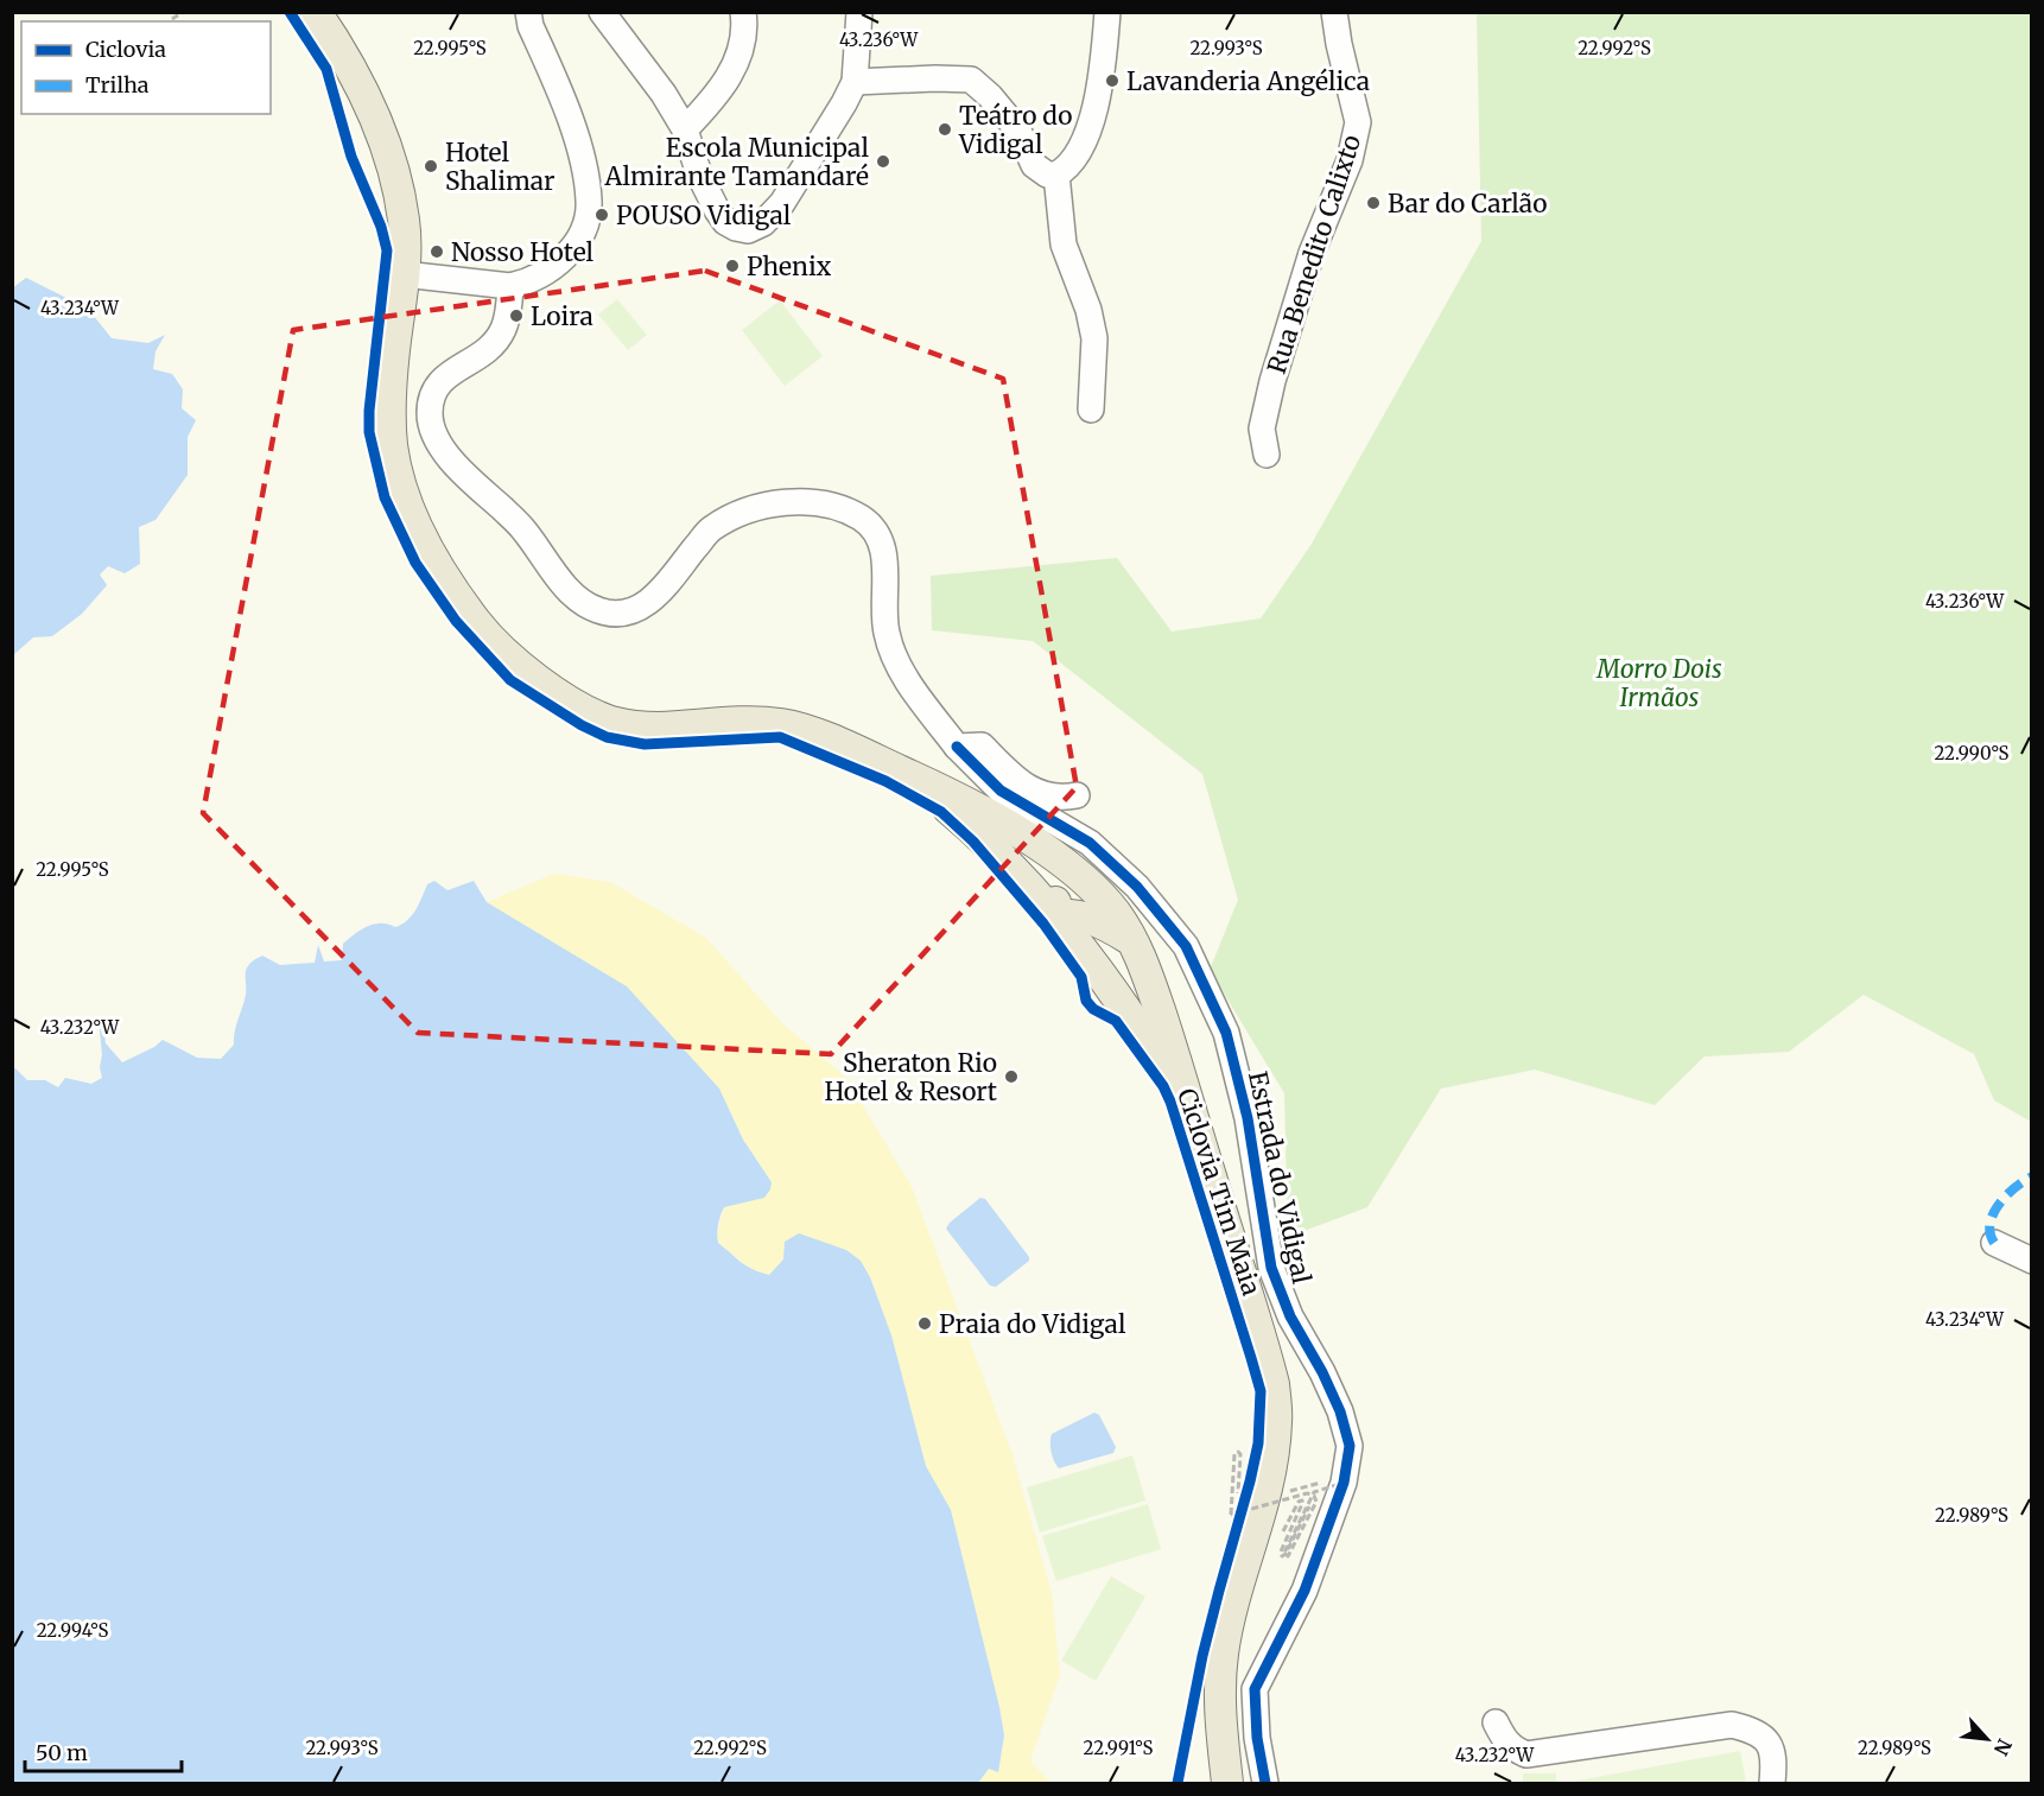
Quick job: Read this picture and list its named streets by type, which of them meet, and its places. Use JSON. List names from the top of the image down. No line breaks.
{"streets":{"street":["Rua Benedito Calixto","Estrada do Vidigal"],"cycle path":["Ciclovia Tim Maia"]},"parks":["Morro Dois Irmãos"],"places":["Lavanderia Angélica","Teátro do Vidigal","Escola Municipal Almirante Tamandaré","Hotel Shalimar","Bar do Carlão","POUSO Vidigal","Nosso Hotel","Phenix","Loira","Sheraton Rio Hotel & Resort","Praia do Vidigal"],"legend":["Ciclovia","Trilha"],"scale_bar":"50 m","north":"bottom right","coordinates":["43.236°W","22.995°S","22.993°S","22.992°S","43.234°W","22.990°S","43.232°W","22.989°S","22.994°S","22.991°S"]}
